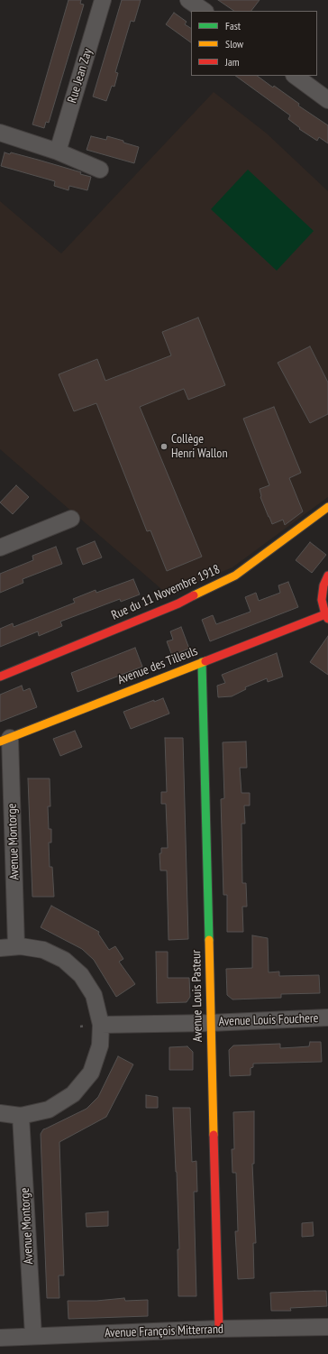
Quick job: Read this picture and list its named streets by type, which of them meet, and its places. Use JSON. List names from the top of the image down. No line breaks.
{"streets":{"street":["Rue Jean Zay","Rue du 11 Novembre 1918","Avenue des Tilleuls","Avenue Montorge","Avenue Louis Pasteur","Avenue Louis Fouchere","Avenue François Mitterrand"]},"crossings":[["Avenue des Tilleuls","Avenue Montorge"],["Avenue des Tilleuls","Avenue Louis Pasteur"],["Avenue Montorge","Avenue François Mitterrand"],["Avenue Louis Pasteur","Avenue Louis Fouchere"],["Avenue Louis Pasteur","Avenue François Mitterrand"]],"places":["Collège Henri Wallon"],"legend":["Fast","Slow","Jam"]}
